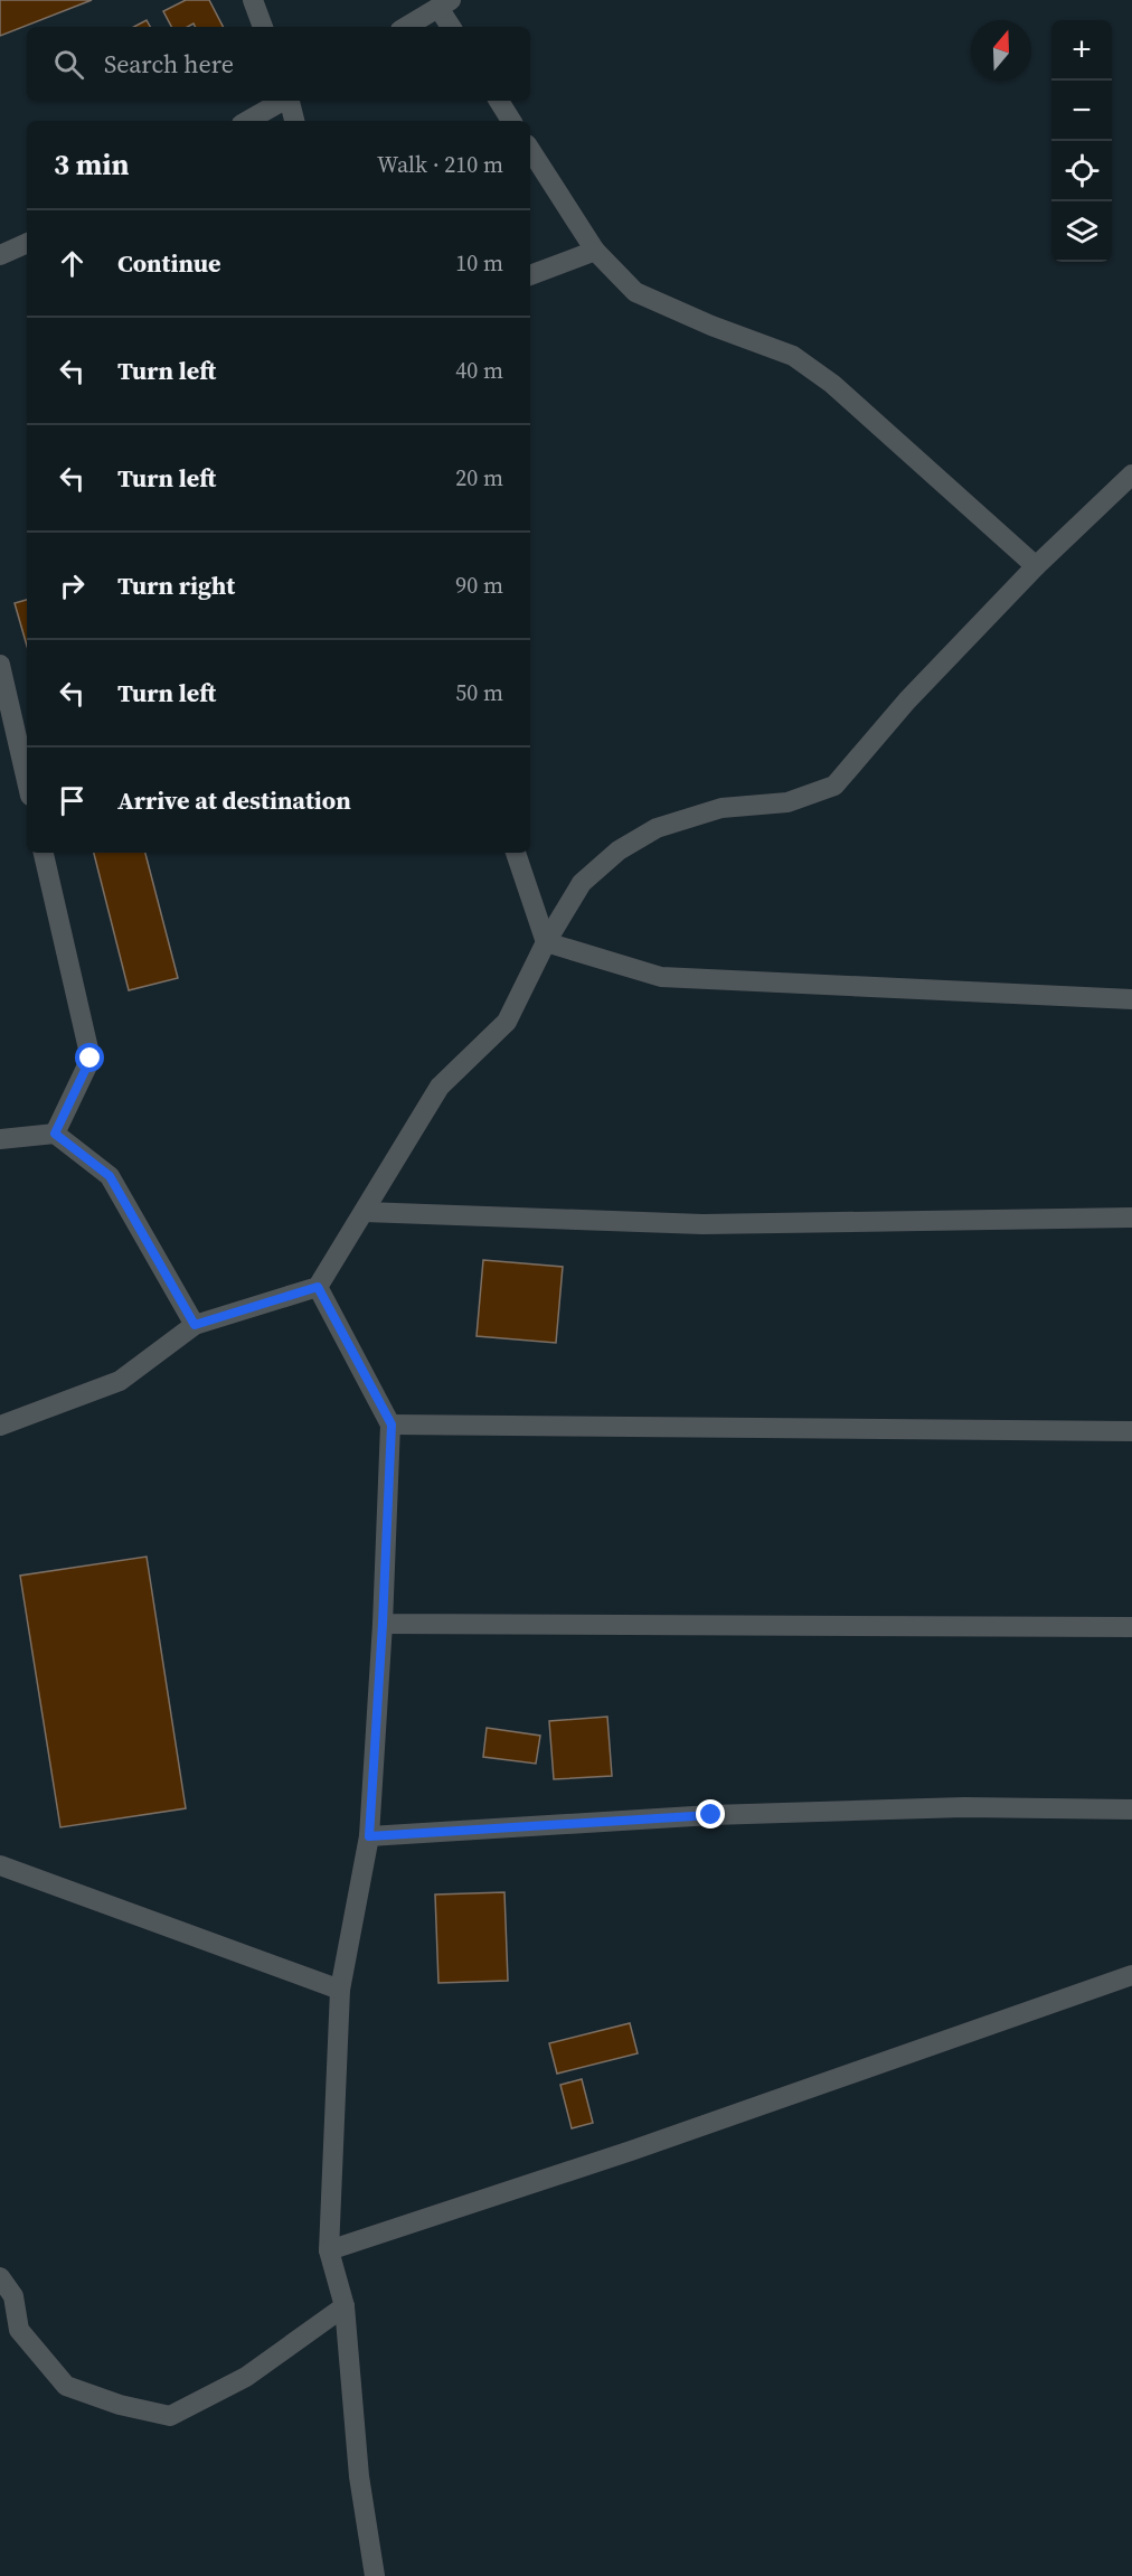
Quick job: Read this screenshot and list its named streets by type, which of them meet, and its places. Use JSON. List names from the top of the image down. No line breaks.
{"north":"top","page":{"map_buttons":["+","−"],"search":"Search here","heading":["3 min","Walk · 210 m"],"list":[["Continue","10 m"],["Turn left","40 m"],["Turn left","20 m"],["Turn right","90 m"],["Turn left","50 m"],"Arrive at destination"]}}
